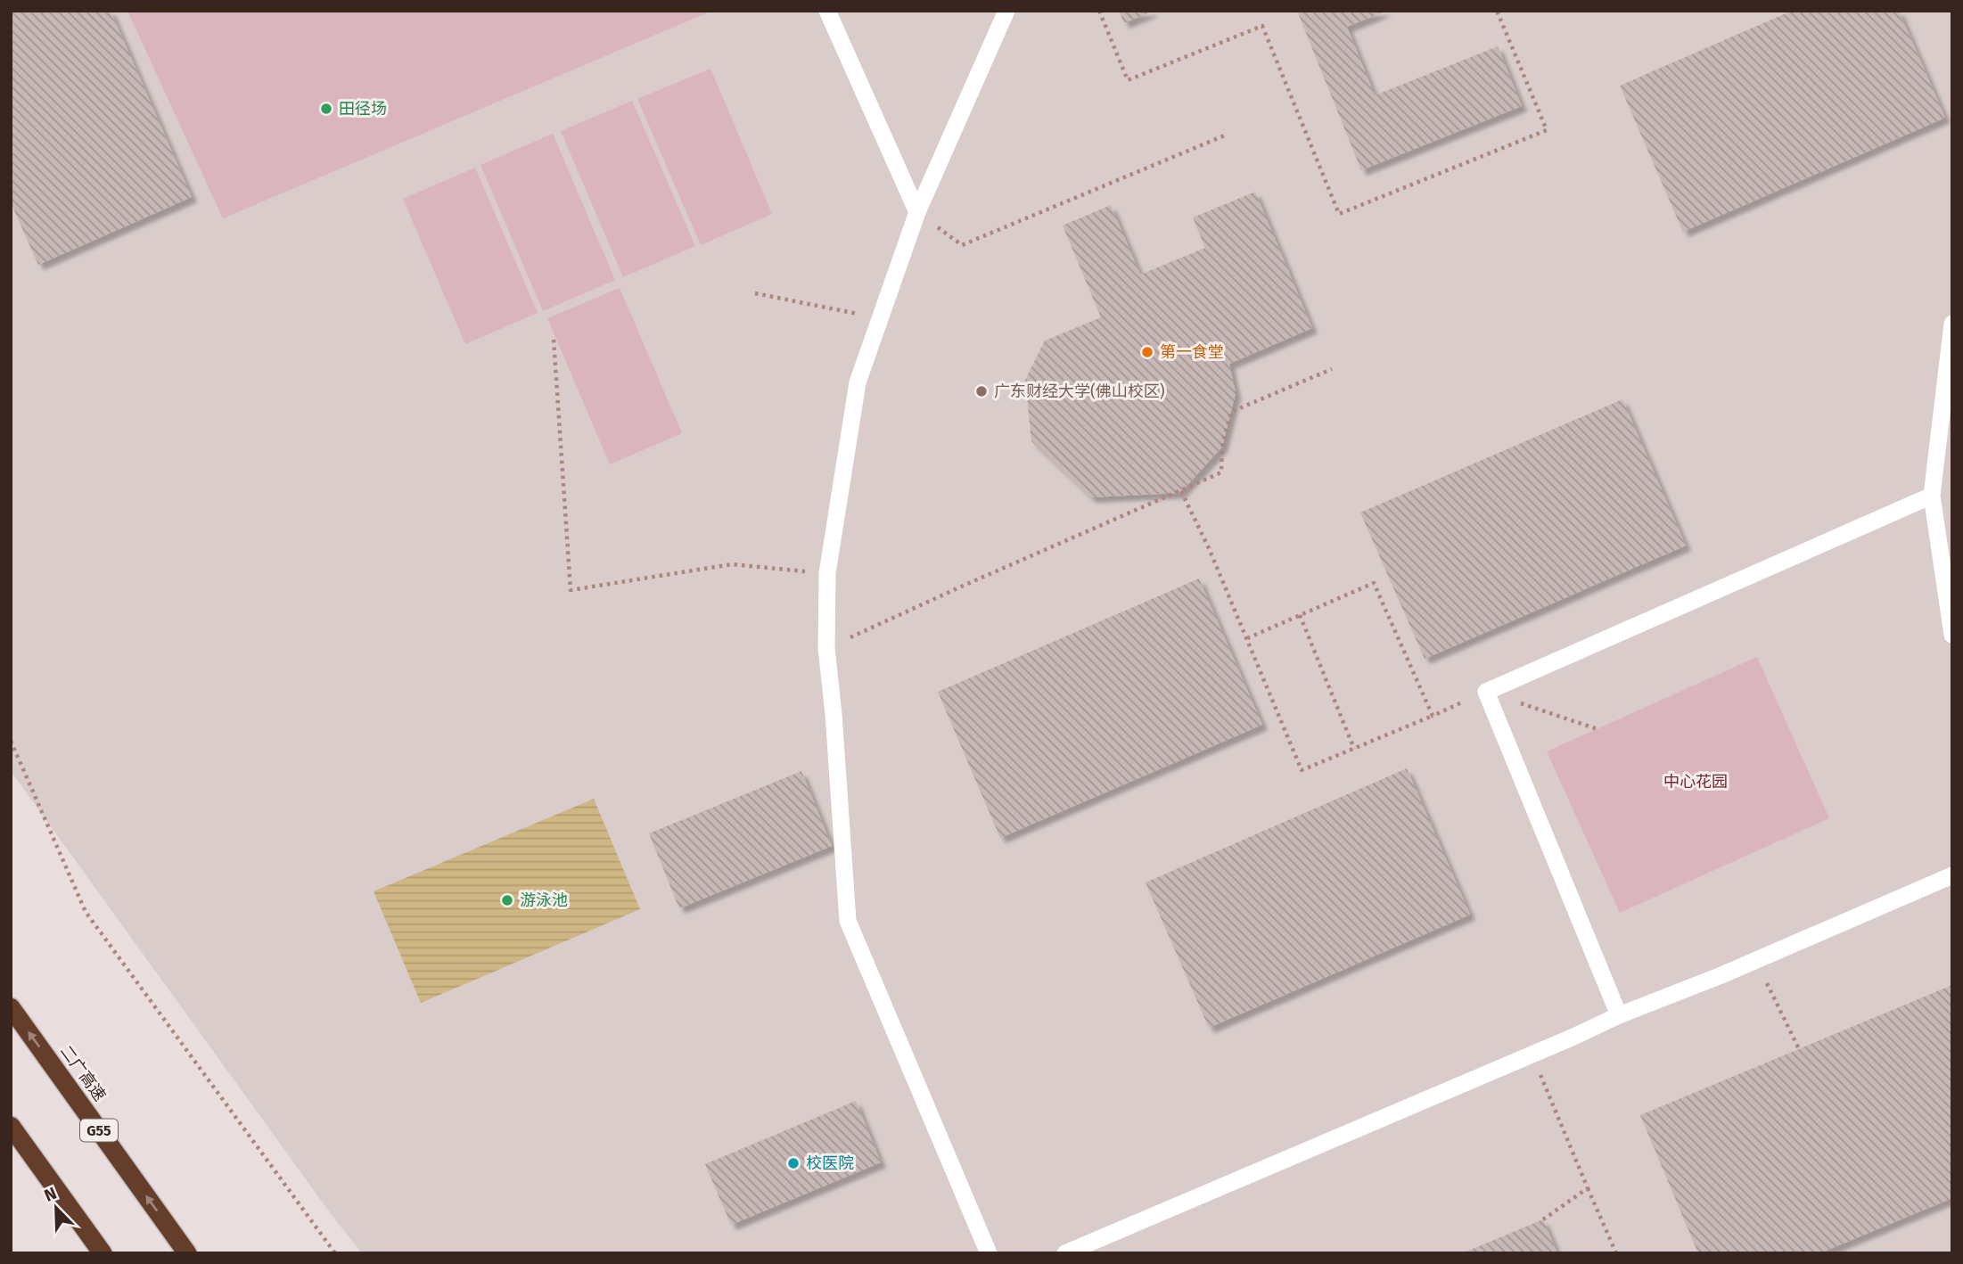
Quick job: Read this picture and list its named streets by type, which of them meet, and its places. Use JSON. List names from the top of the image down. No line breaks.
{"streets":{"highway":["二广高速","G55"]},"parks":["中心花园"],"places":["田径场","第一食堂","广东财经大学(佛山校区)","游泳池","校医院"],"north":"top left"}
